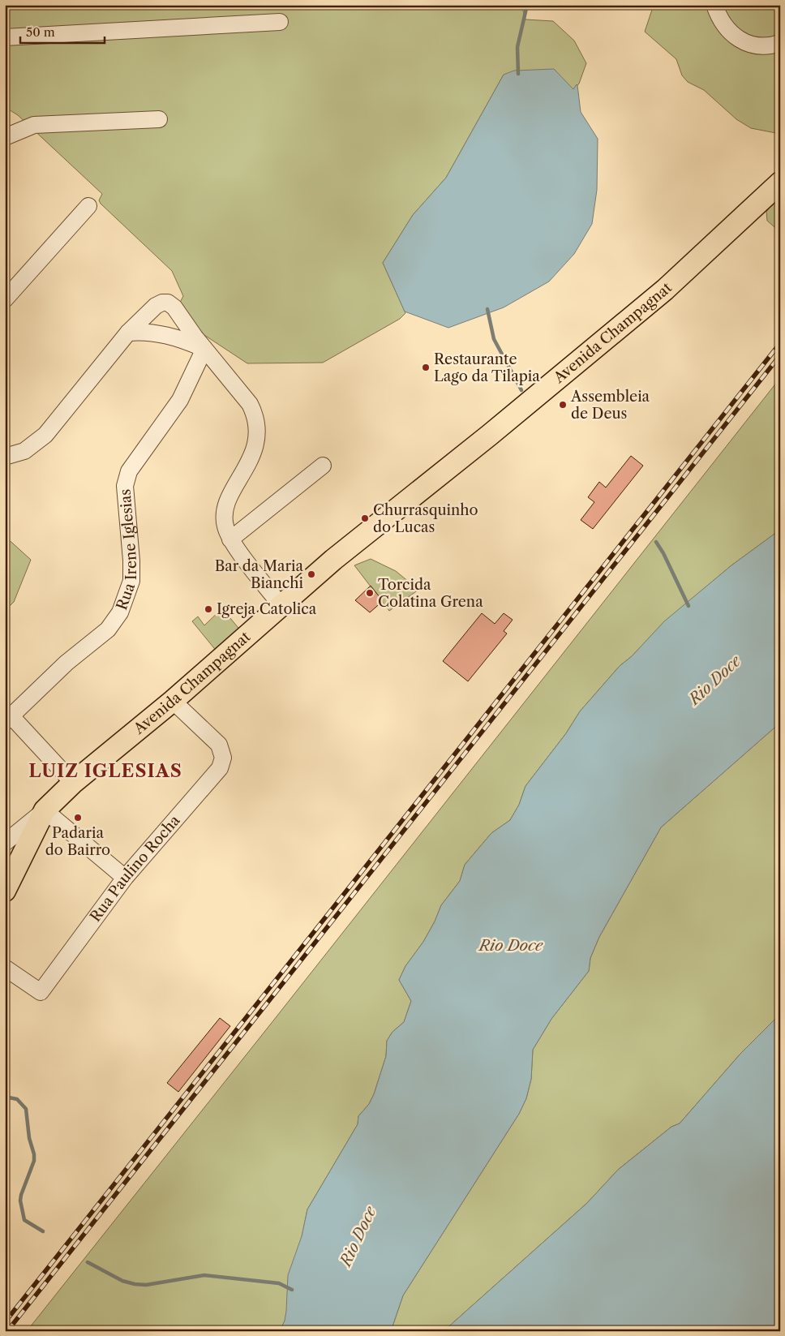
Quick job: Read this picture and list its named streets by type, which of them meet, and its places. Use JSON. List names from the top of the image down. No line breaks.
{"streets":{"main road":["Avenida Champagnat"],"street":["Rua Irene Iglesias","Rua Paulino Rocha"]},"crossings":[["Avenida Champagnat","Rua Paulino Rocha"]],"districts":["LUIZ IGLESIAS"],"water":["Rio Doce"],"places":["Restaurante Lago da Tilapia","Assembleia de Deus","Churrasquinho do Lucas","Bar da Maria Bianchi","Torcida Colatina Grena","Igreja Catolica","Padaria do Bairro"],"scale_bar":"50 m"}
